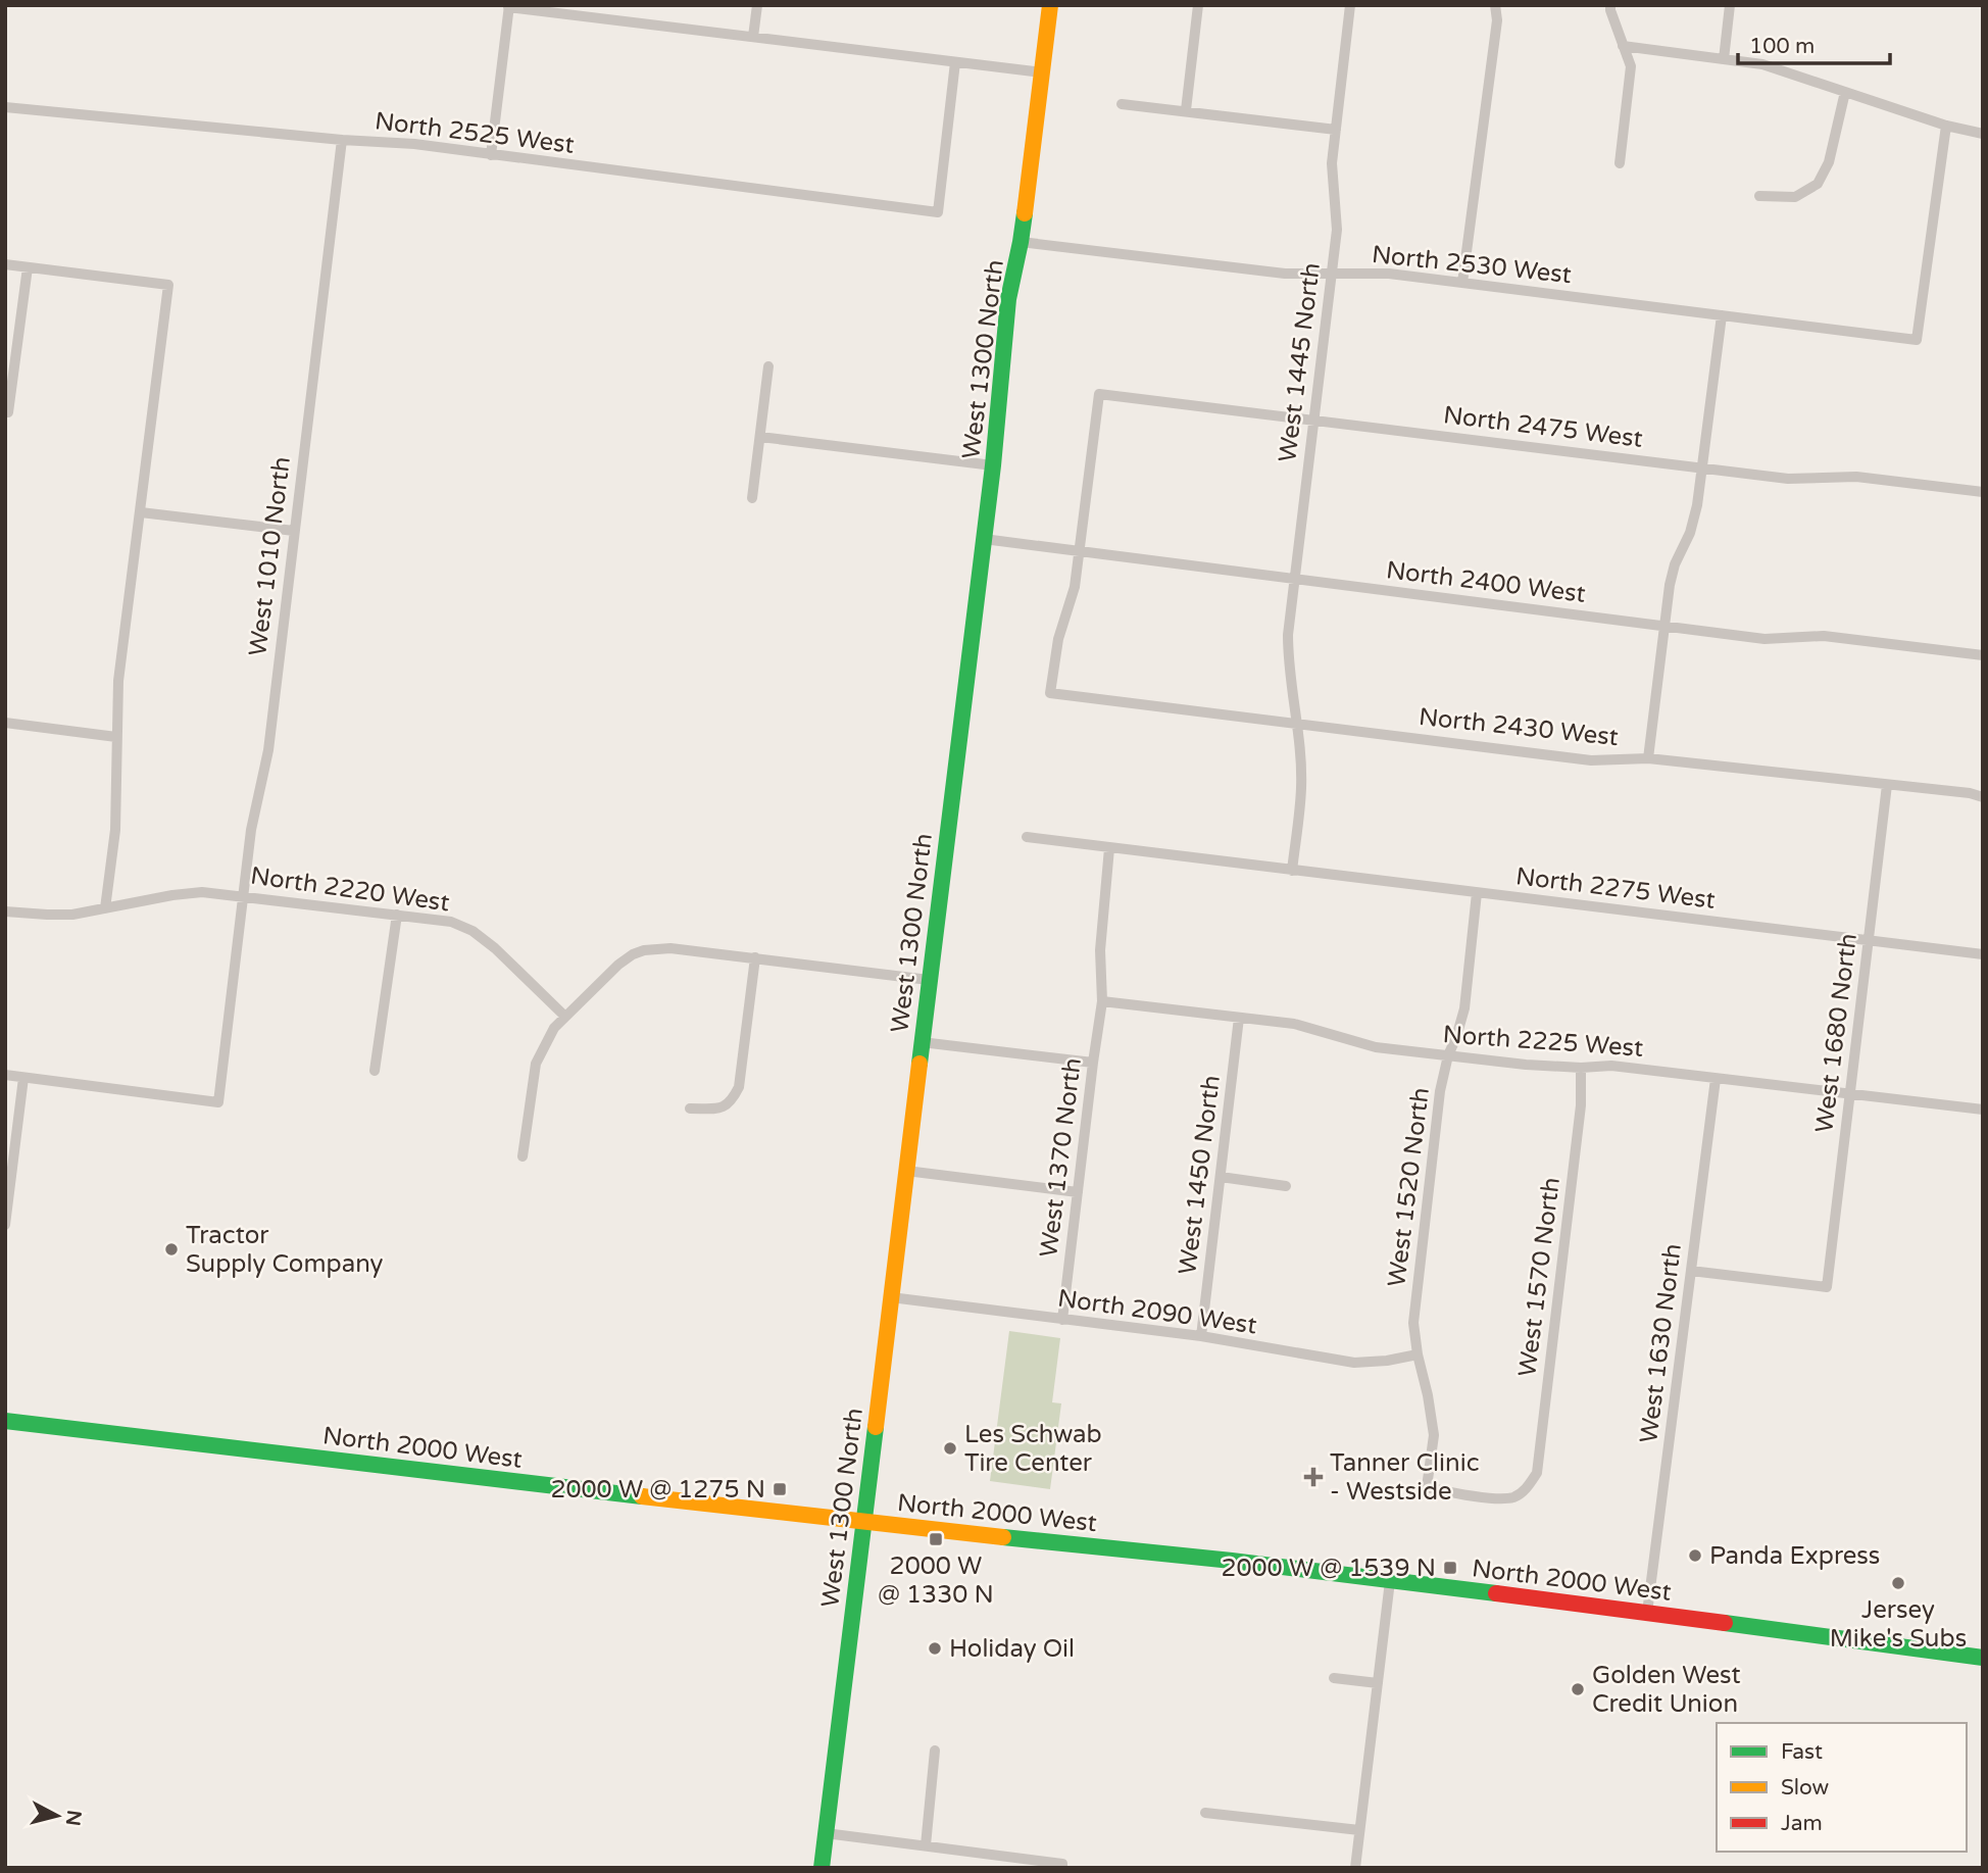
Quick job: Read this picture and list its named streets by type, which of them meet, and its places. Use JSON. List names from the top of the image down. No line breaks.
{"streets":{"main road":["West 1300 North","North 2000 West"],"street":["North 2525 West","North 2530 West","West 1445 North","North 2475 West","West 1010 North","North 2400 West","North 2430 West","North 2275 West","North 2220 West","West 1680 North","North 2225 West","West 1370 North","West 1450 North","West 1520 North","West 1570 North","North 2090 West","West 1630 North"]},"crossings":[["North 2525 West","West 1010 North"],["North 2530 West","West 1300 North"],["North 2530 West","West 1445 North"],["West 1300 North","North 2400 West"],["West 1300 North","North 2090 West"],["West 1300 North","North 2000 West"],["West 1445 North","North 2475 West"],["West 1445 North","North 2400 West"],["West 1445 North","North 2430 West"],["West 1445 North","North 2275 West"],["North 2475 West","North 2400 West"],["North 2475 West","North 2430 West"],["West 1010 North","North 2220 West"],["North 2400 West","North 2430 West"],["North 2430 West","West 1680 North"],["North 2275 West","West 1680 North"],["North 2275 West","West 1370 North"],["North 2275 West","West 1520 North"],["West 1680 North","North 2225 West"],["West 1680 North","West 1630 North"],["North 2225 West","West 1370 North"],["North 2225 West","West 1450 North"],["North 2225 West","West 1520 North"],["North 2225 West","West 1570 North"],["North 2225 West","West 1630 North"],["West 1370 North","North 2090 West"],["West 1450 North","North 2090 West"],["West 1520 North","West 1570 North"],["West 1520 North","North 2090 West"],["West 1630 North","North 2000 West"]],"places":{"other":["Tractor Supply Company","Les Schwab Tire Center","Panda Express","Jersey Mike's Subs","Holiday Oil","Golden West Credit Union"],"health":["Tanner Clinic - Westside"],"transit":["2000 W @ 1275 N","2000 W @ 1330 N","2000 W @ 1539 N"]},"legend":["Fast","Slow","Jam"],"scale_bar":"100 m","north":"right"}
